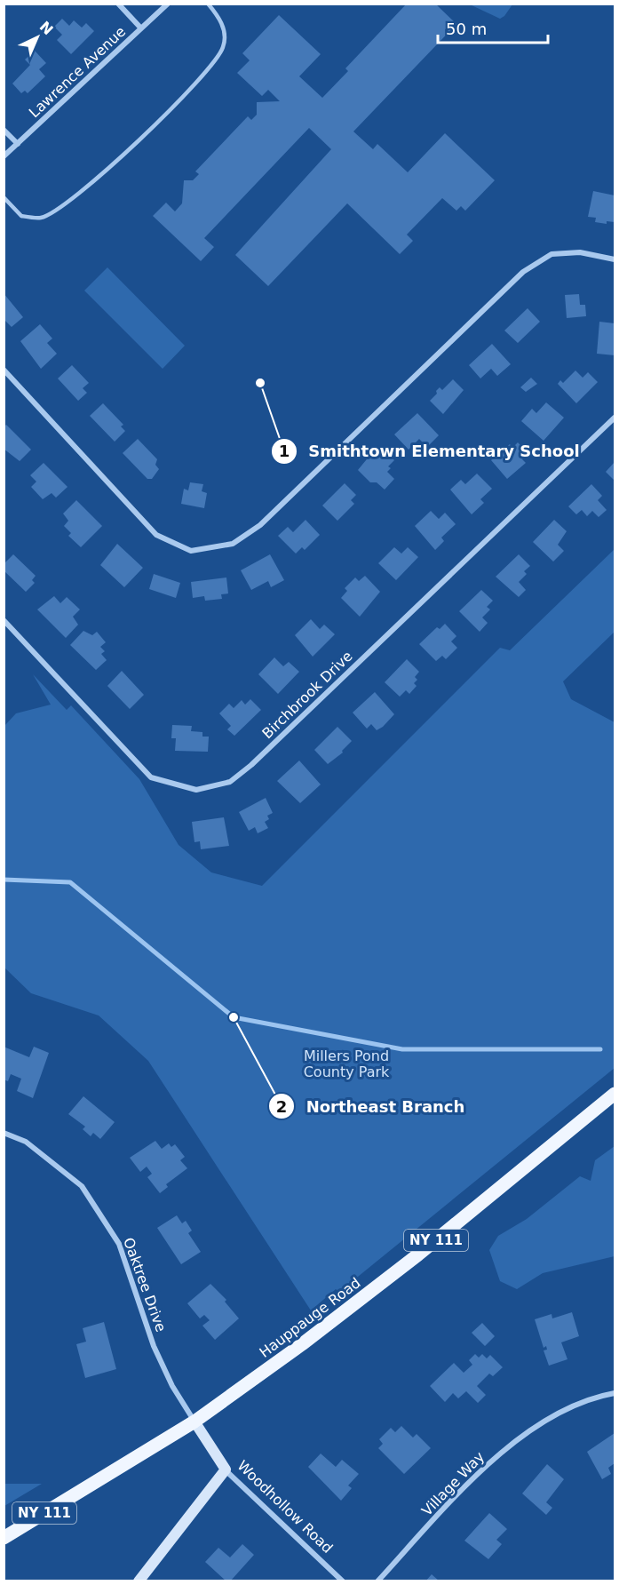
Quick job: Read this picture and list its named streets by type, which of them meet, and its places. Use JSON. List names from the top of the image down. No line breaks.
{"streets":{"main road":["NY 111","Hauppauge Road"],"street":["Lawrence Avenue","Birchbrook Drive","Oaktree Drive","Village Way","Woodhollow Road"]},"crossings":[["Oaktree Drive","Hauppauge Road"],["Oaktree Drive","Woodhollow Road"],["Hauppauge Road","Woodhollow Road"]],"parks":["Millers Pond County Park"],"places":["Smithtown Elementary School","Northeast Branch"],"scale_bar":"50 m","north":"top right"}
